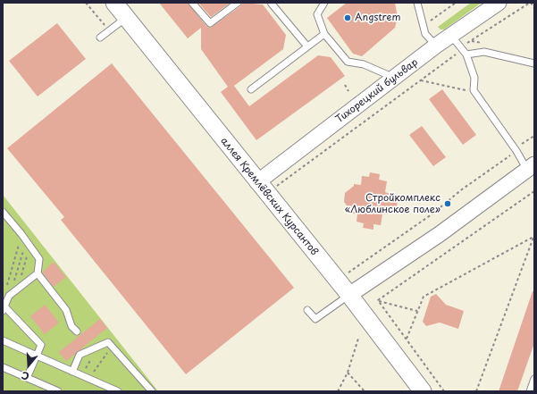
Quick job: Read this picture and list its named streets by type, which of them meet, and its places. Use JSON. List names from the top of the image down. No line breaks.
{"streets":{"main road":["аллея Кремлёвских Курсантов"],"street":["Тихорецкий бульвар"]},"crossings":[["Тихорецкий бульвар","аллея Кремлёвских Курсантов"]],"places":["Angstrem","Стройкомплекс «Люблинское поле»"],"north":"bottom"}
